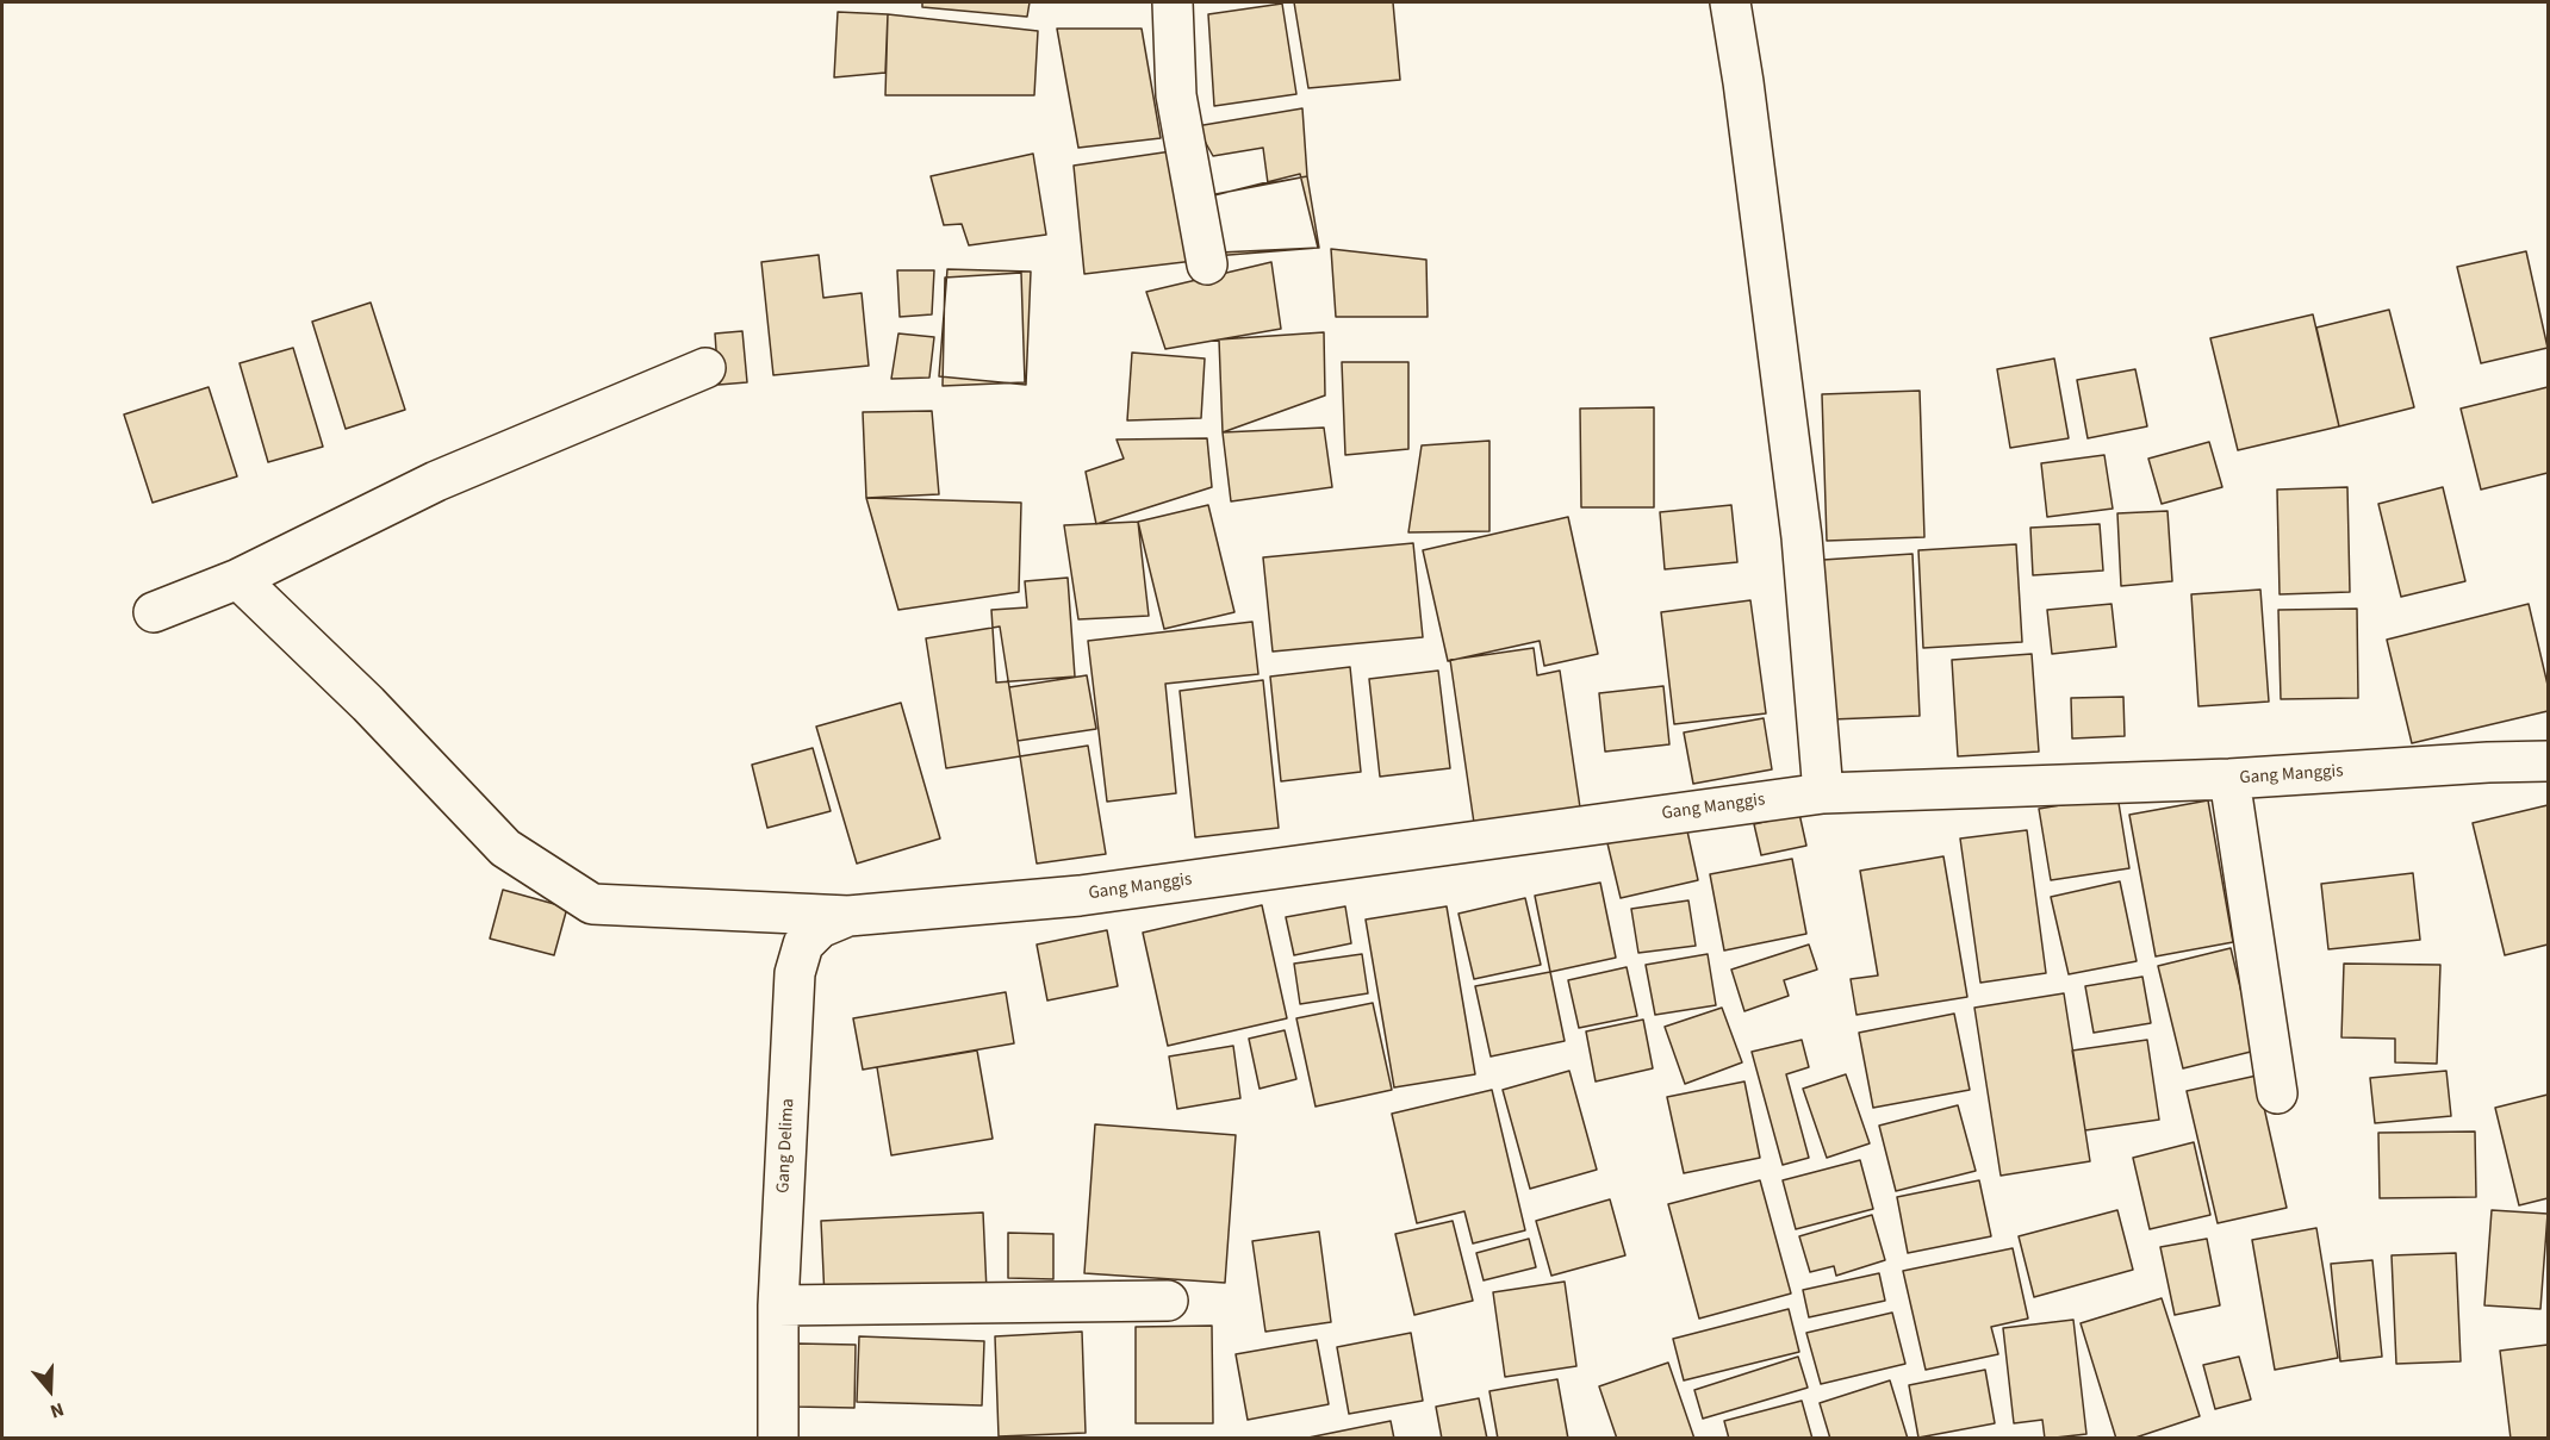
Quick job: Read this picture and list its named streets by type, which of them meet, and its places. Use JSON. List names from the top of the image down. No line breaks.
{"streets":{"street":["Gang Manggis","Gang Delima"]},"crossings":[["Gang Manggis","Gang Delima"]],"north":"bottom"}
